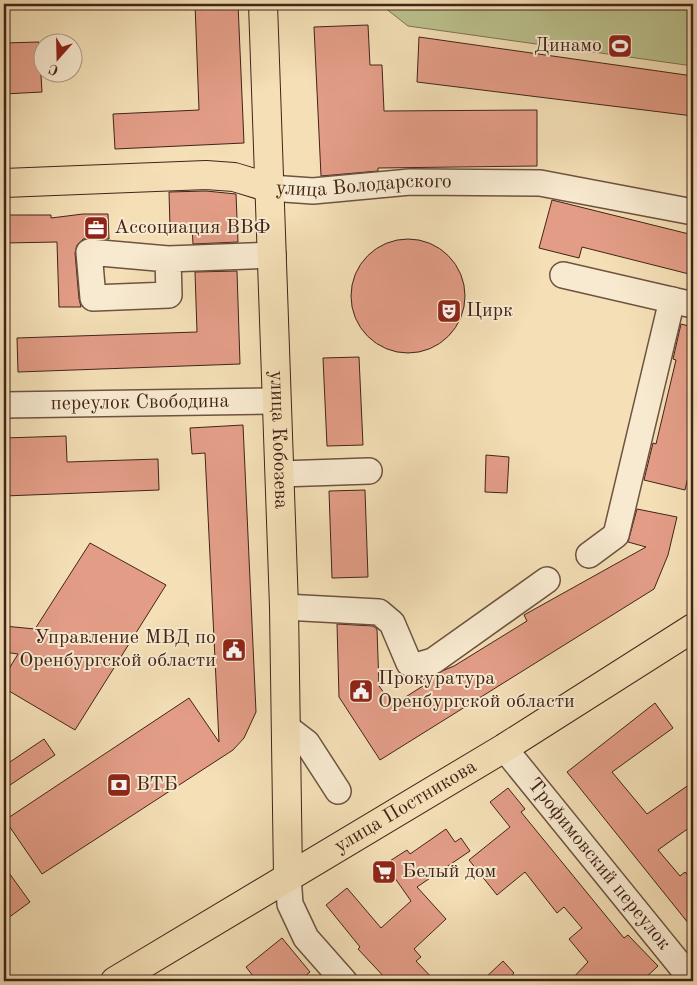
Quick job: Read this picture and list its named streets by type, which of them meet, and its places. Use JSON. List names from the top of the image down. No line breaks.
{"streets":{"main road":["улица Володарского","улица Кобозева","улица Постникова"],"street":["переулок Свободина","Трофимовский переулок"]},"crossings":[["улица Володарского","улица Кобозева"],["переулок Свободина","улица Кобозева"],["улица Кобозева","улица Постникова"],["улица Постникова","Трофимовский переулок"]],"places":{"sports":["Динамо"],"office":["Ассоциация ВВФ"],"theatre":["Цирк"],"public building":["Управление МВД по Оренбургской области","Прокуратура Оренбургской области"],"bank":["ВТБ"],"supermarket":["Белый дом"]},"north":"bottom"}
